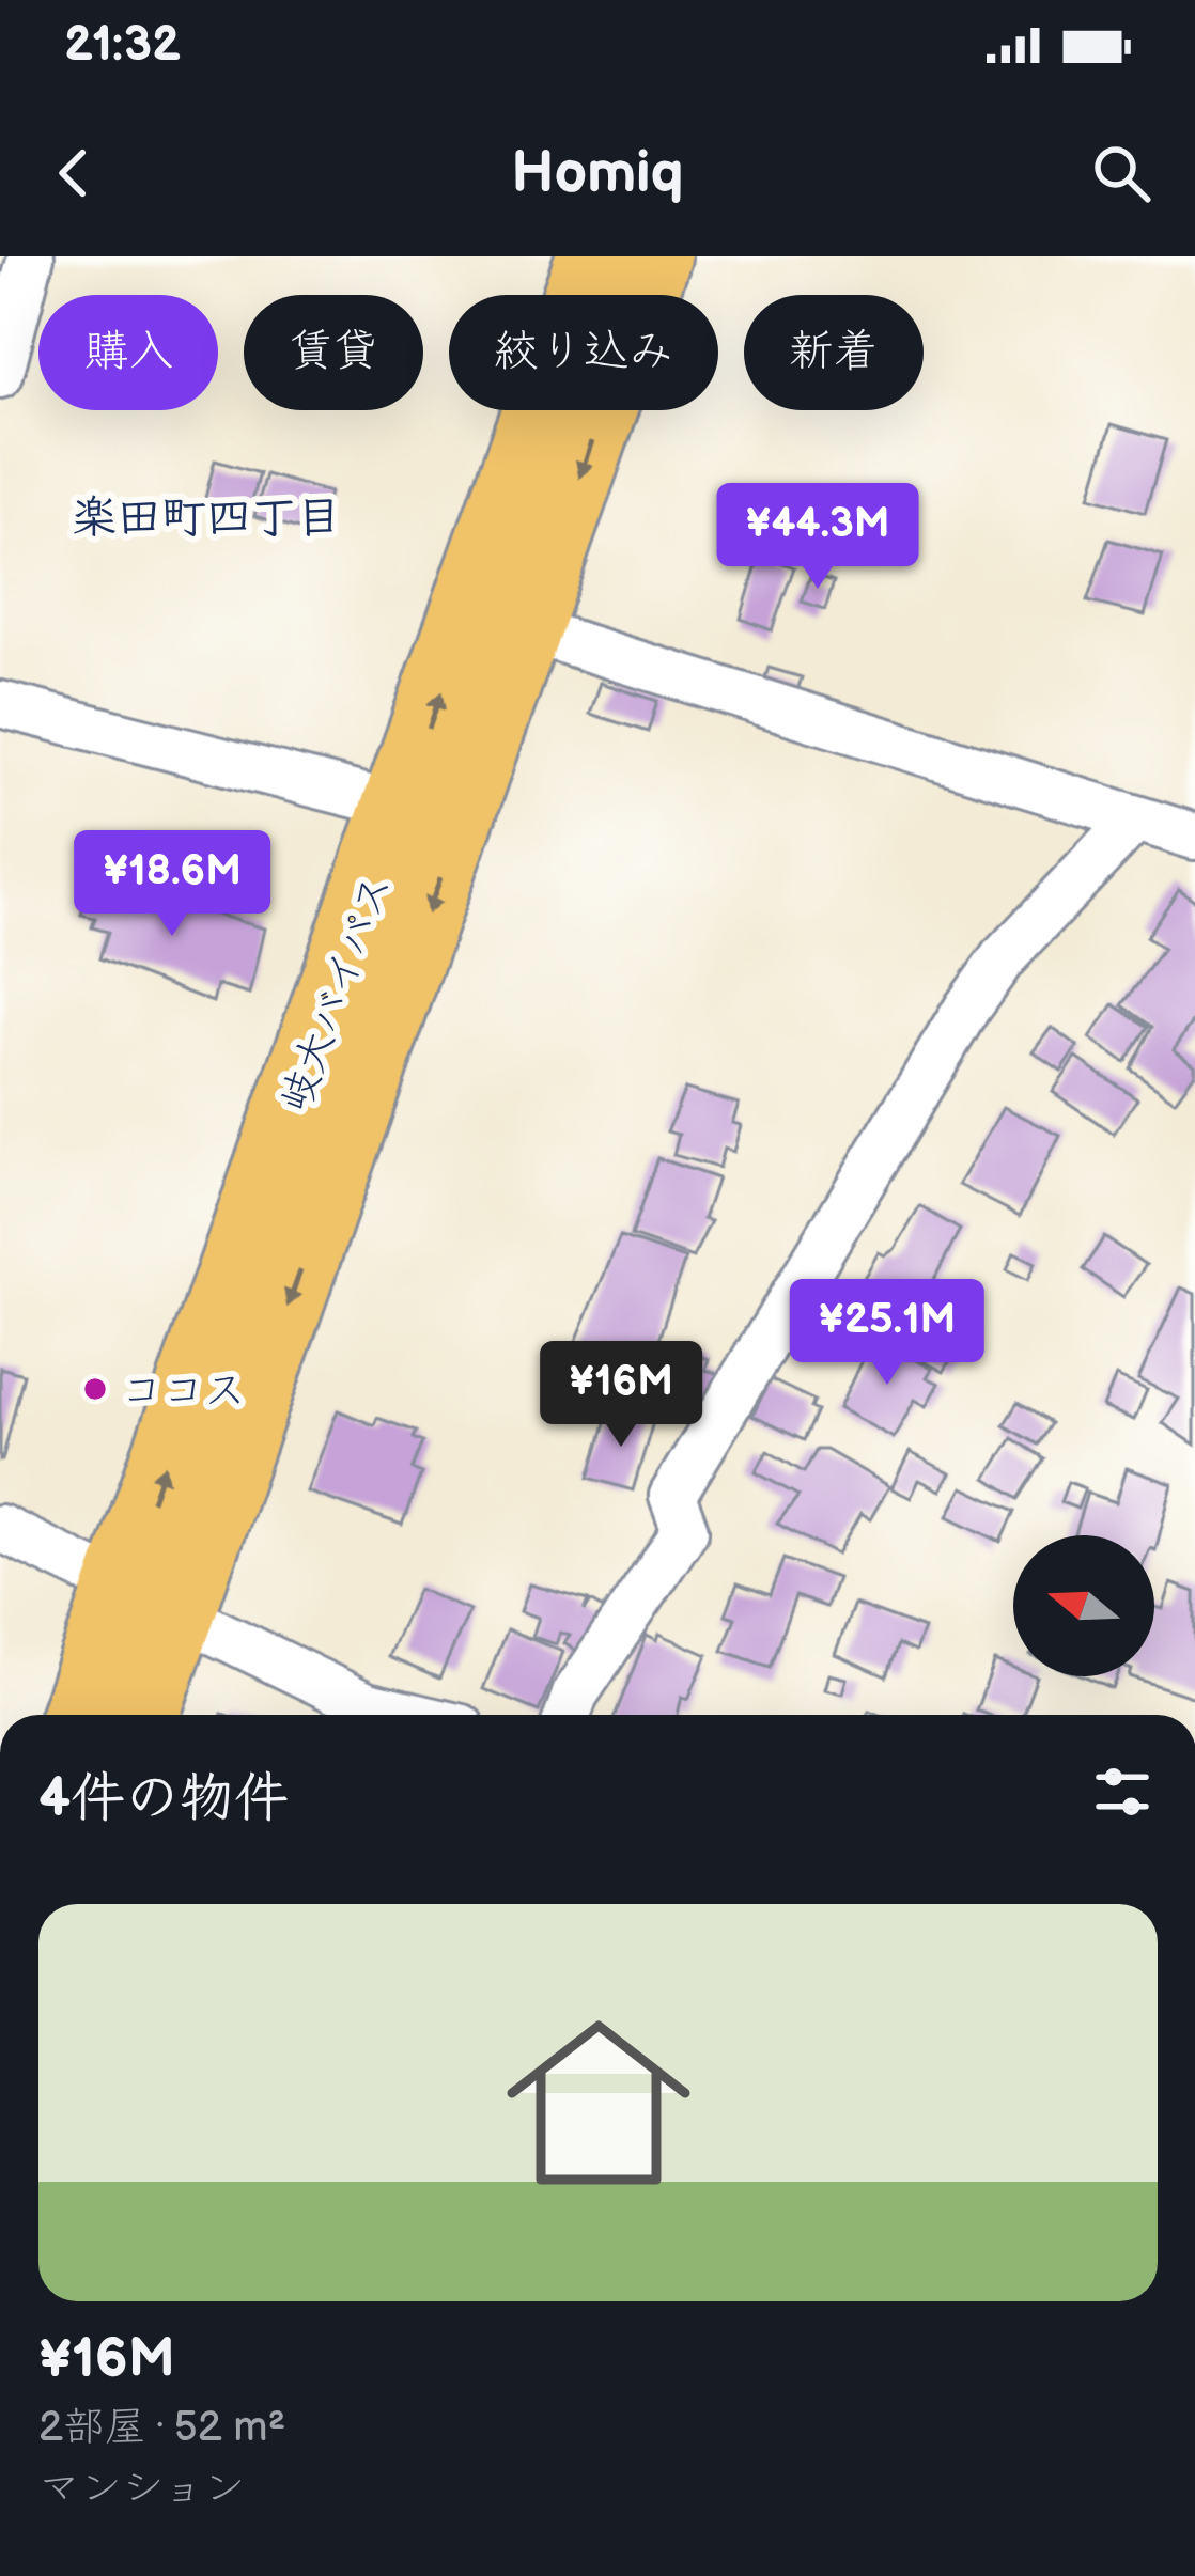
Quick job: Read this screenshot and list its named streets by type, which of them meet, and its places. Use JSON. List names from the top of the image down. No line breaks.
{"streets":{"highway":["岐大バイパス"]},"districts":["楽田町四丁目"],"places":["ココス"],"north":"left","page":{"status":"21:32","header":"Homiq","chip":["購入","賃貸","絞り込み","新着"],"price":["¥44.3M","¥18.6M","¥25.1M","¥16M"],"heading":"4件の物件","list":[{"name":"¥16M","note":"2部屋 · 52 m² · マンション"}]}}
